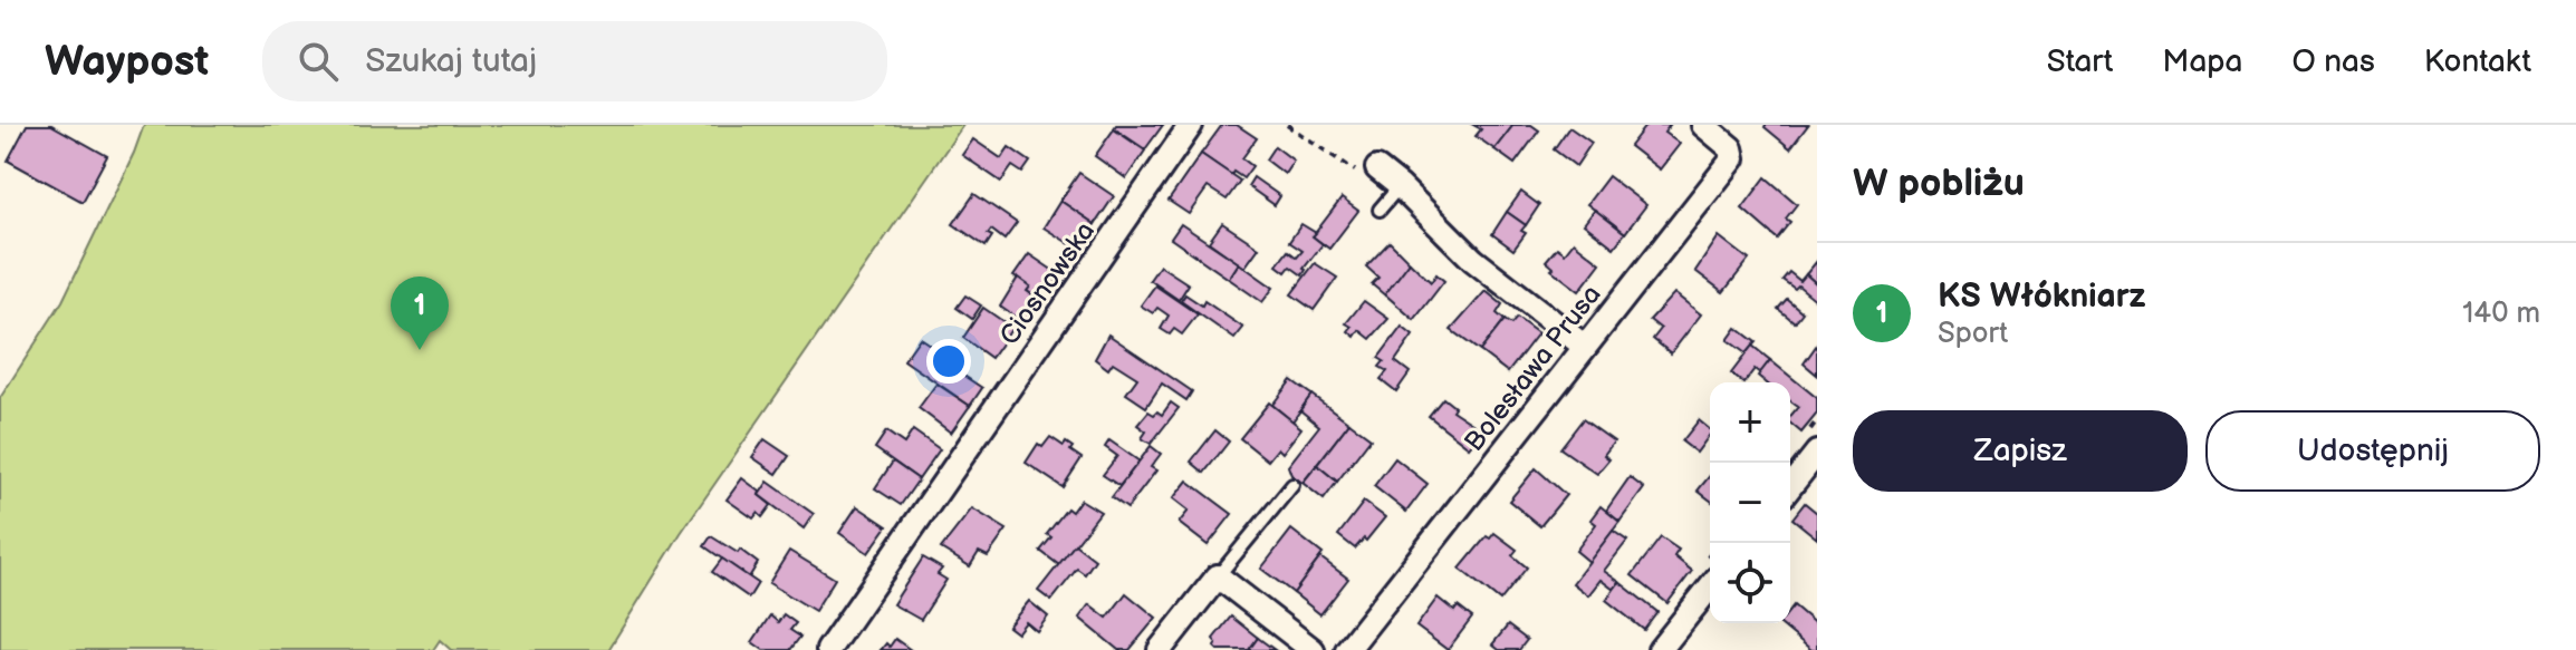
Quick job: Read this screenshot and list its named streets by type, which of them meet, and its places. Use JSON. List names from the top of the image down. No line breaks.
{"streets":{"street":["Ciosnowska","Bolesława Prusa"]},"page":{"header":"Waypost","search":"Szukaj tutaj","nav":["Start","Mapa","O nas","Kontakt"],"heading":"W pobliżu","list":[{"mark":"1","name":"KS Włókniarz","note":"Sport","value":"140 m"}],"pins":"1","map_buttons":["+","−"],"buttons":["Zapisz","Udostępnij"]}}
